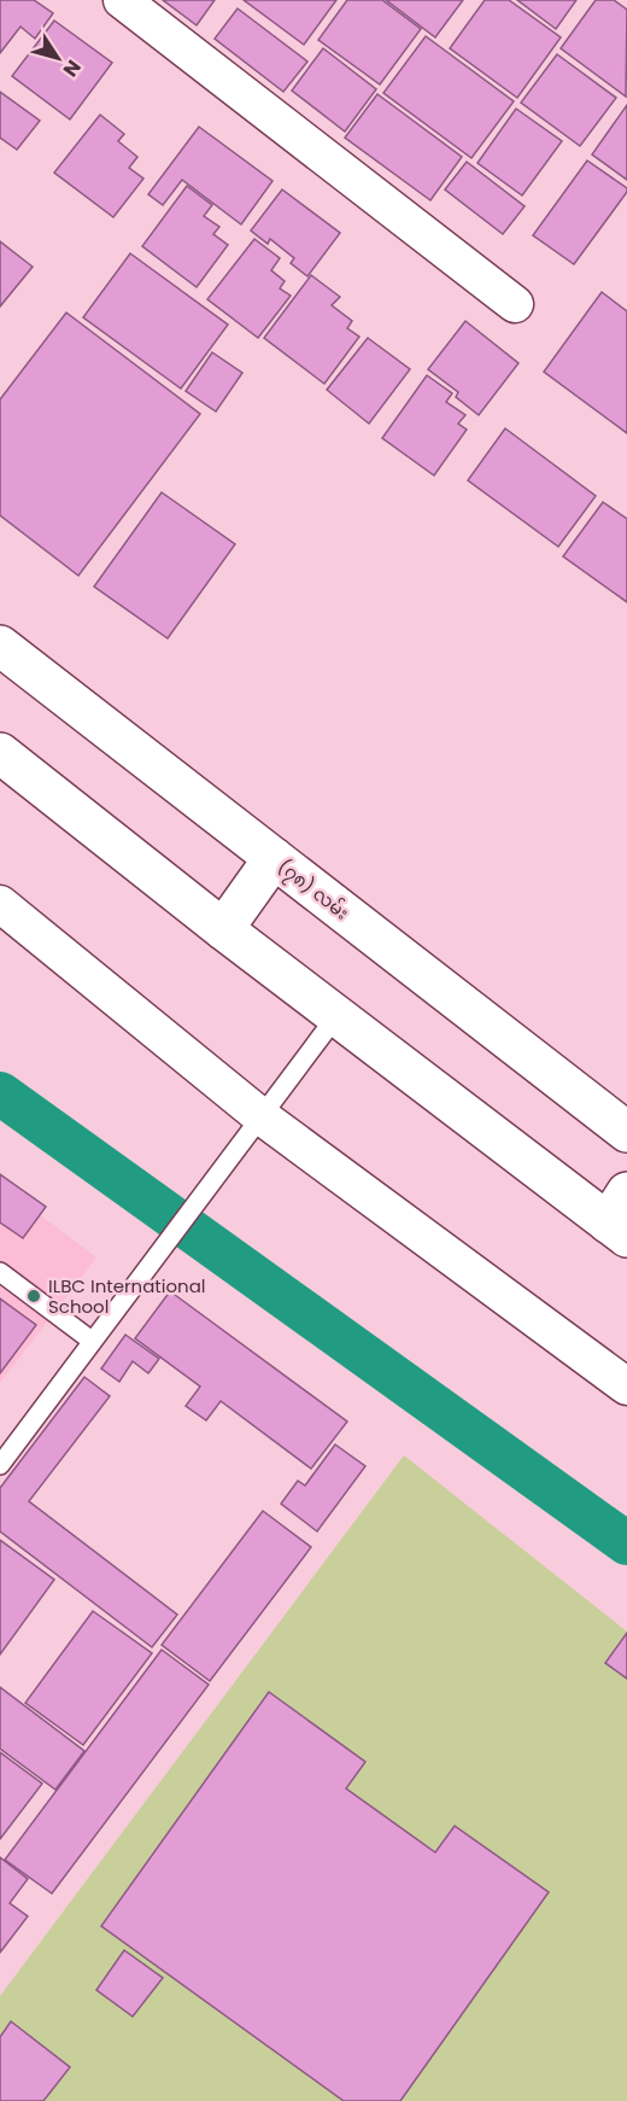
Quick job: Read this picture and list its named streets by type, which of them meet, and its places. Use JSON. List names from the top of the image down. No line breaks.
{"streets":{"main road":["(၇၈) လမ်း"]},"places":["ILBC International School"],"north":"bottom right"}
